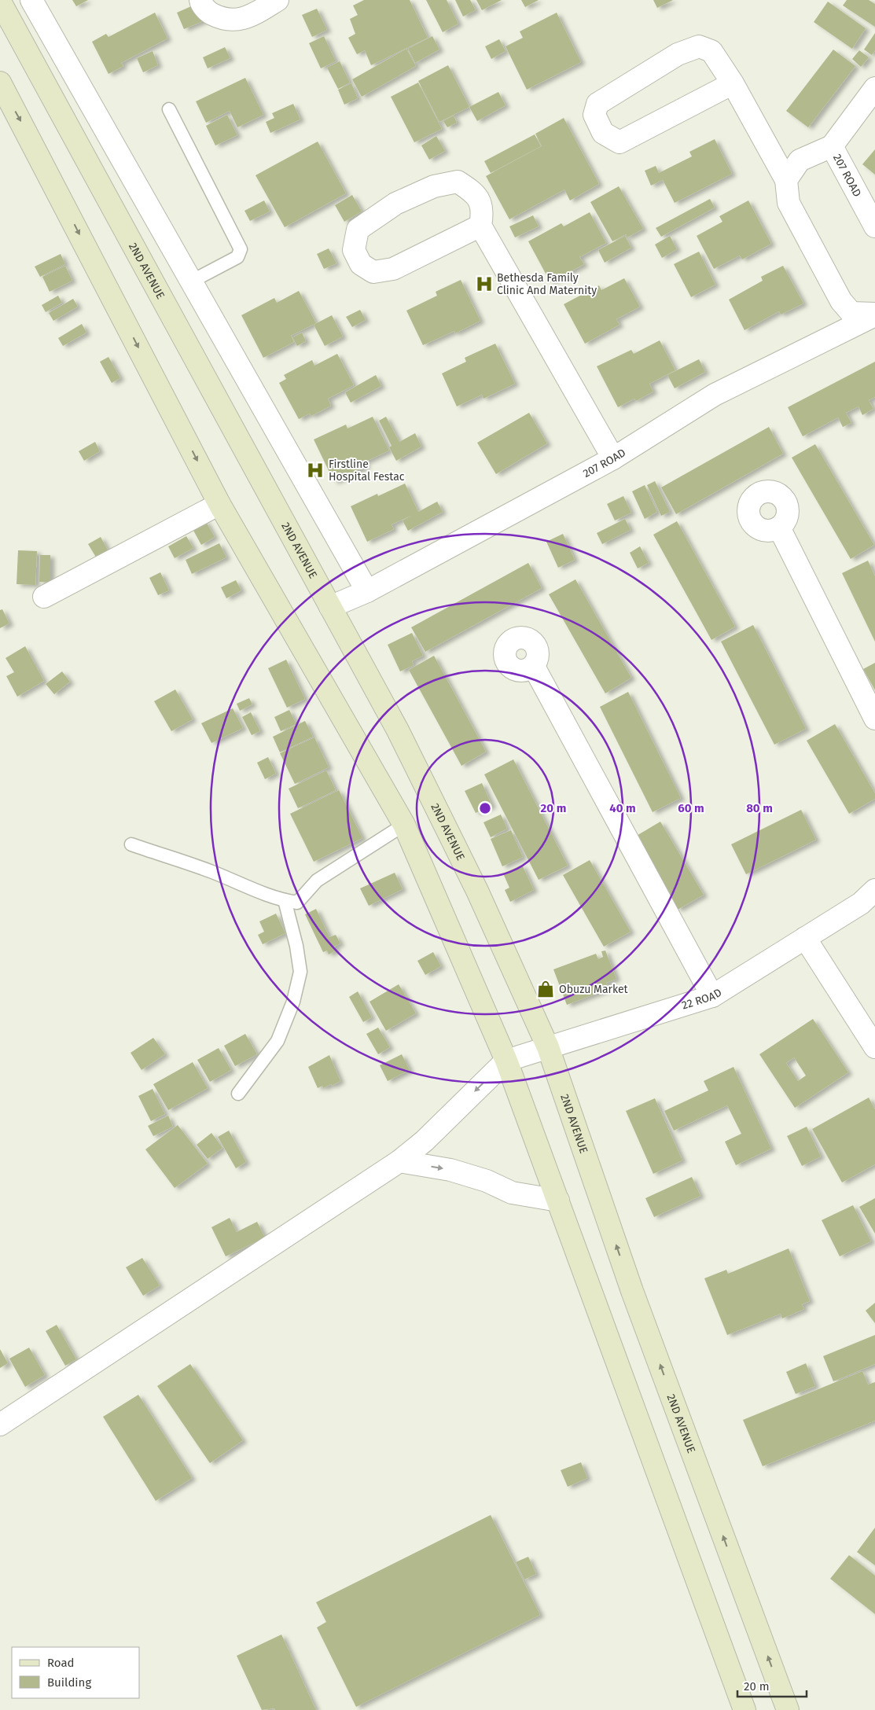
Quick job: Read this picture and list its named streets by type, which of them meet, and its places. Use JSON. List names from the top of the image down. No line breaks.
{"streets":{"street":["207 ROAD","2ND AVENUE","22 ROAD"]},"crossings":[["207 ROAD","2ND AVENUE"],["2ND AVENUE","22 ROAD"]],"places":{"hospital":["Bethesda Family Clinic And Maternity","Firstline Hospital Festac"],"shop":["Obuzu Market"]},"legend":["Road","Building"],"scale_bar":"20 m","rings":["20 m","40 m","60 m","80 m"]}
